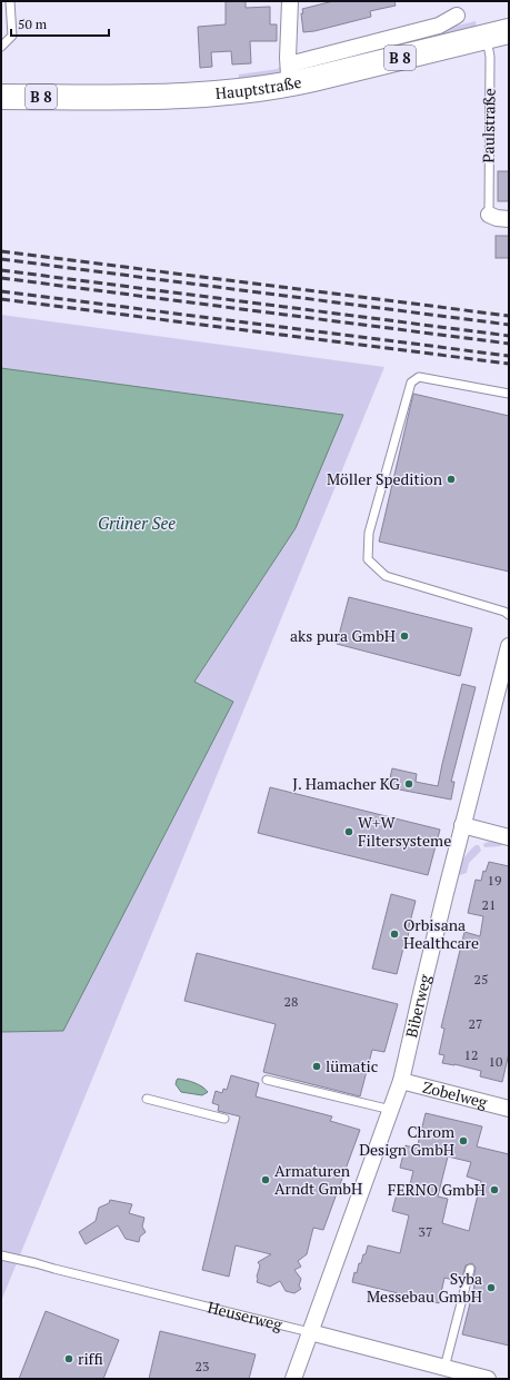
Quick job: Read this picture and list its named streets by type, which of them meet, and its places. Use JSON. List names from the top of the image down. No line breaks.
{"streets":{"main road":["B 8","Hauptstraße"],"street":["Biberweg","Zobelweg","Heuserweg"],"lane":["Paulstraße"]},"crossings":[["Hauptstraße","Paulstraße"],["Biberweg","Zobelweg"],["Biberweg","Heuserweg"]],"water":["Grüner See"],"places":["Möller Spedition","aks pura GmbH","J. Hamacher KG","W+W Filtersysteme","Orbisana Healthcare","lümatic","Chrom Design GmbH","Armaturen Arndt GmbH","FERNO GmbH","Syba Messebau GmbH","riffi"],"house_numbers":["19","21","25","28","27","12","10","37","23"],"scale_bar":"50 m"}
